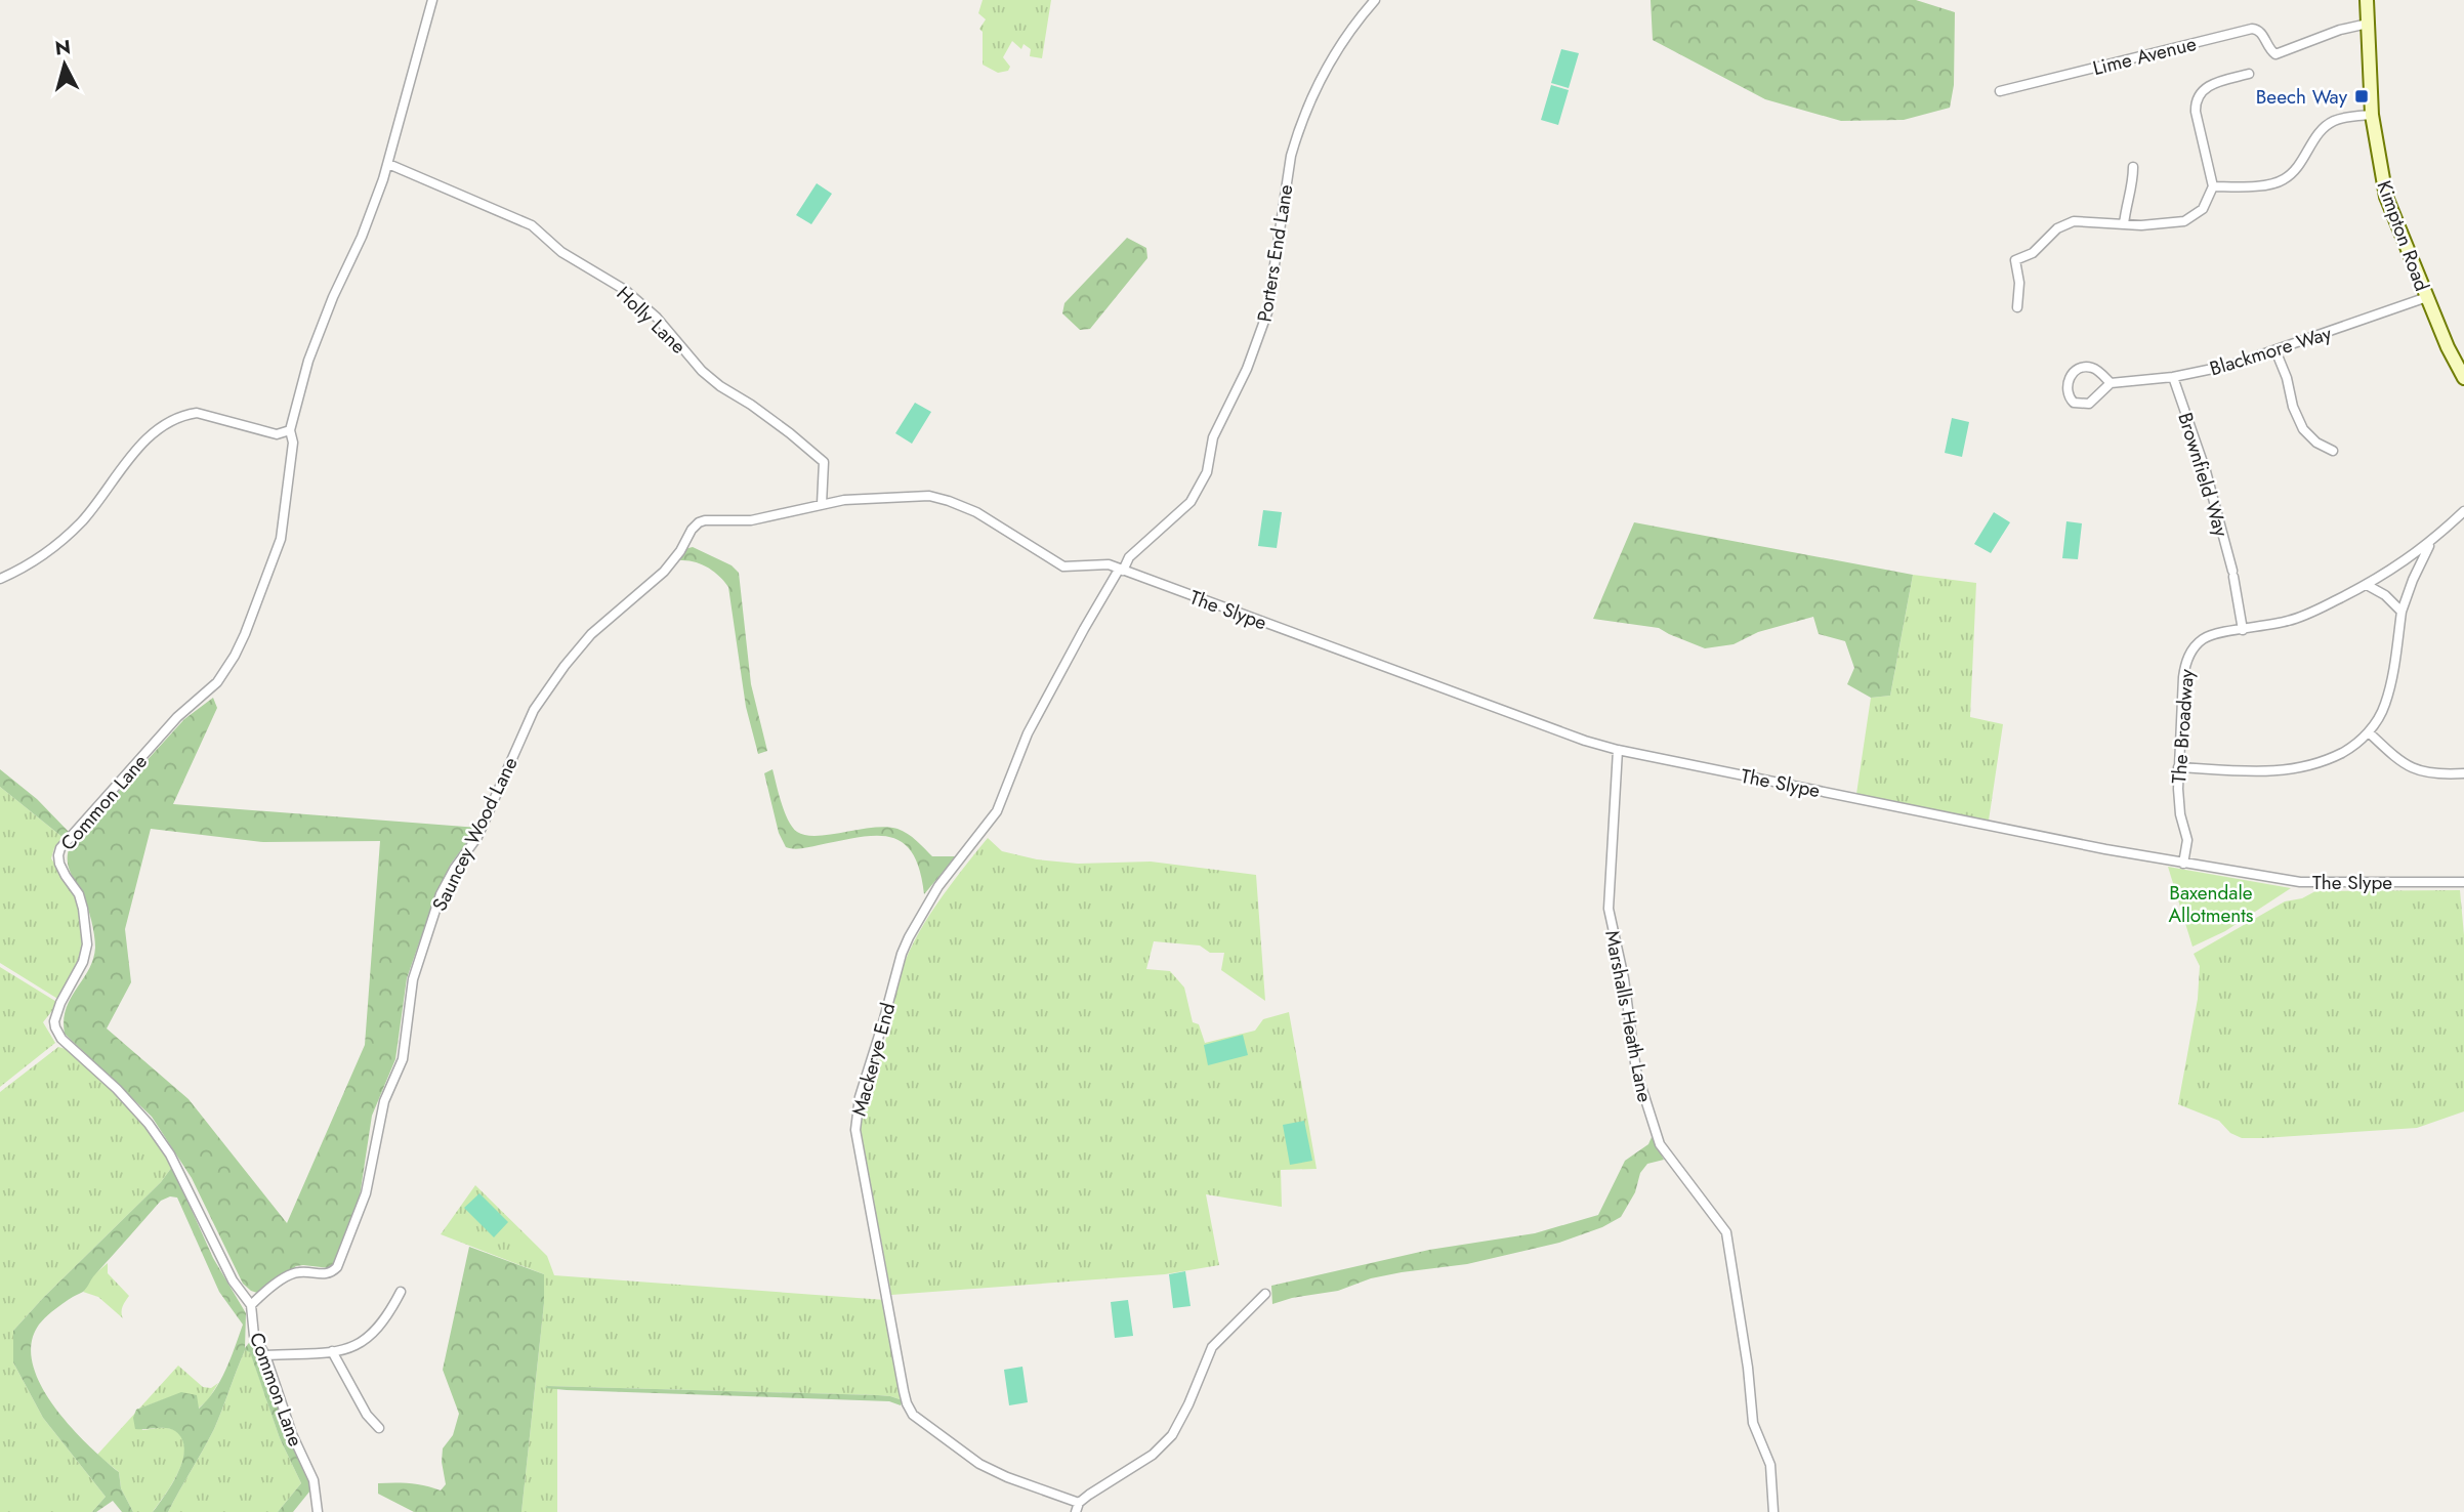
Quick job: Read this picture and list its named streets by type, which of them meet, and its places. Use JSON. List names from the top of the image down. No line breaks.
{"streets":{"street":["Lime Avenue","Kimpton Road","Porters End Lane","Holly Lane","Blackmore Way","Brownfield Way","The Slype","The Broadway","Common Lane","Sauncey Wood Lane","Marshalls Heath Lane","Mackerye End"]},"crossings":[["Lime Avenue","Kimpton Road"],["Kimpton Road","Blackmore Way"],["Porters End Lane","The Slype"],["Porters End Lane","Sauncey Wood Lane"],["Porters End Lane","Mackerye End"],["Holly Lane","Sauncey Wood Lane"],["Blackmore Way","Brownfield Way"],["Brownfield Way","The Broadway"],["The Slype","The Broadway"],["The Slype","Sauncey Wood Lane"],["The Slype","Marshalls Heath Lane"],["The Slype","Mackerye End"],["Common Lane","Sauncey Wood Lane"],["Sauncey Wood Lane","Mackerye End"]],"parks":["Baxendale Allotments"],"places":{"transit":["Beech Way"]},"north":"top"}
